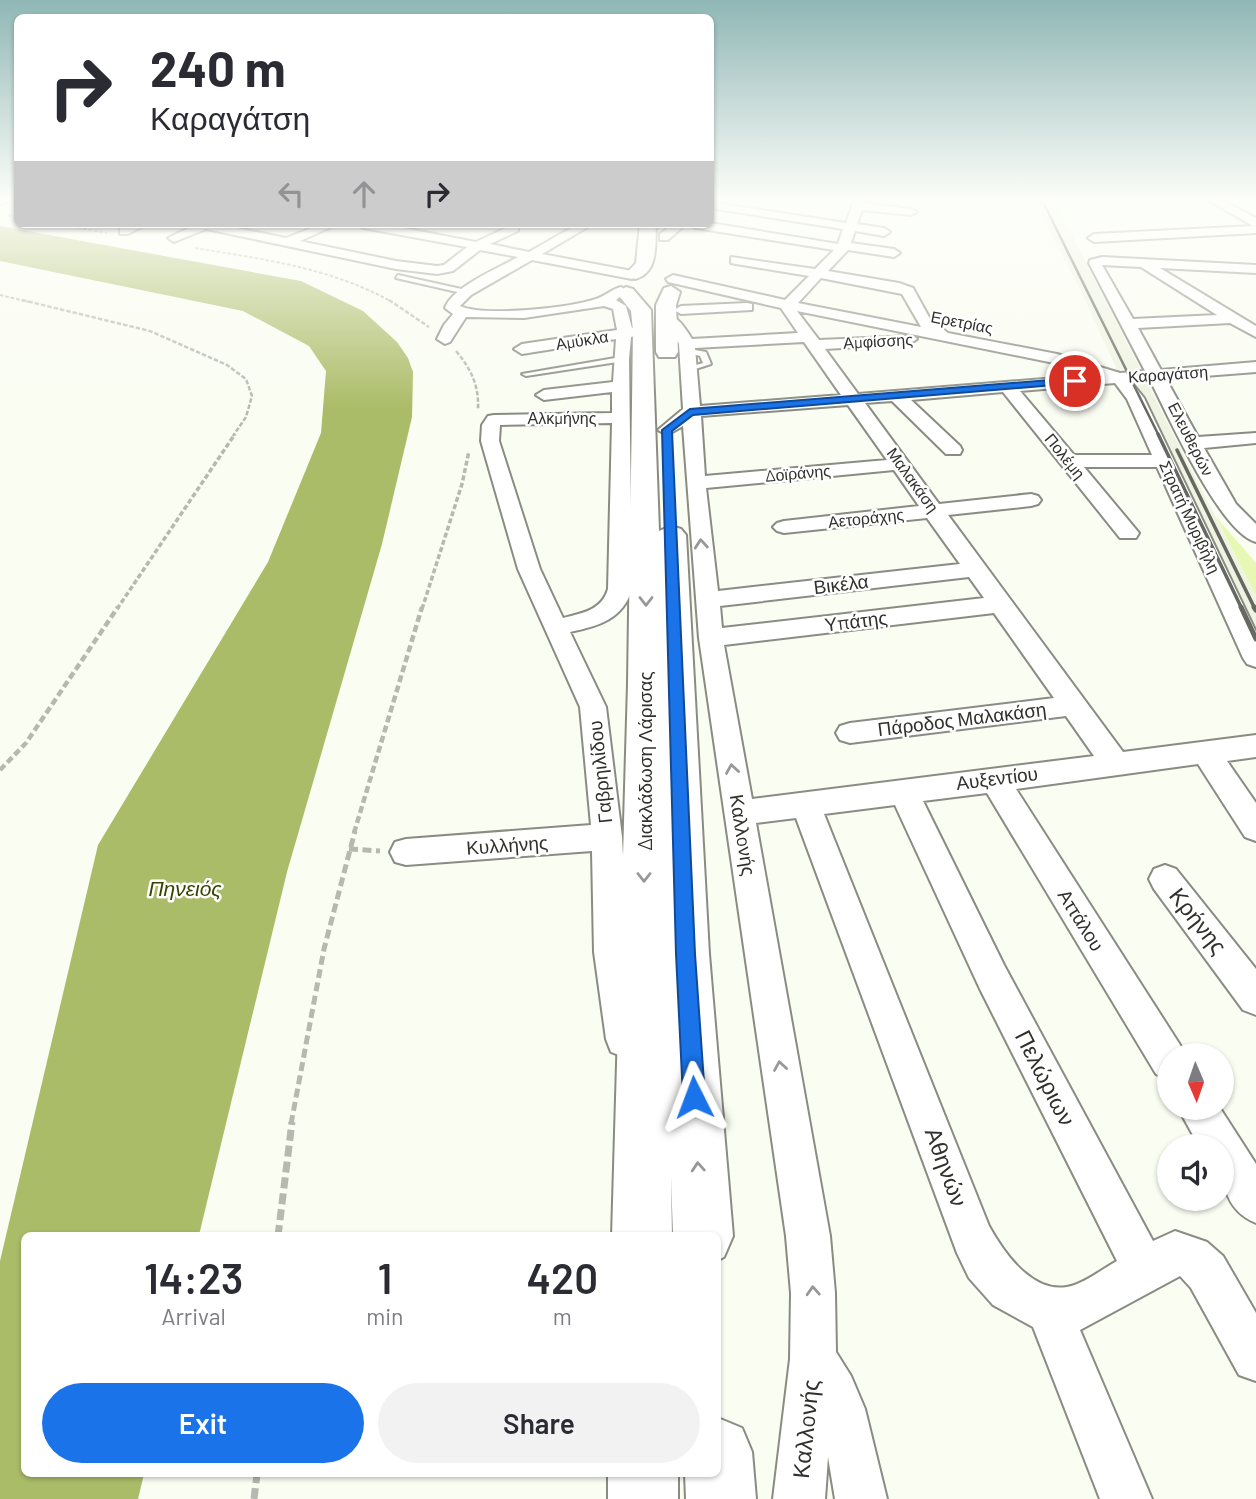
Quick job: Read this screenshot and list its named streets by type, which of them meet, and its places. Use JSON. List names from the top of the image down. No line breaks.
{"streets":{"main road":["Διακλάδωση Λάρισας"],"street":["Ερετρίας","Αμύκλα","Αμφίσσης","Καραγάτση","Αλκμήνης","Ελευθερών","Πολέμη","Δοϊράνης","Μαλακάση","Στρατή Μυριβήλη","Αετοράχης","Βικέλα","Υπάτης","Πάροδος Μαλακάση","Γαβρηιλίδου","Αυξεντίου","Καλλoνής","Κυλλήνης","Αττάλου","Κρήνης","Πελώριων","Αθηνών"]},"crossings":[["Ερετρίας","Αμύκλα"],["Ερετρίας","Αμφίσσης"],["Ερετρίας","Καραγάτση"],["Ερετρίας","Μαλακάση"],["Ερετρίας","Στρατή Μυριβήλη"],["Ερετρίας","Διακλάδωση Λάρισας"],["Ερετρίας","Καλλoνής"],["Αμύκλα","Αμφίσσης"],["Αμύκλα","Διακλάδωση Λάρισας"],["Αμύκλα","Καλλoνής"],["Αμφίσσης","Μαλακάση"],["Αμφίσσης","Διακλάδωση Λάρισας"],["Αμφίσσης","Καλλoνής"],["Καραγάτση","Ελευθερών"],["Καραγάτση","Πολέμη"],["Καραγάτση","Μαλακάση"],["Καραγάτση","Στρατή Μυριβήλη"],["Καραγάτση","Διακλάδωση Λάρισας"],["Καραγάτση","Καλλoνής"],["Αλκμήνης","Γαβρηιλίδου"],["Δοϊράνης","Μαλακάση"],["Δοϊράνης","Καλλoνής"],["Μαλακάση","Αετοράχης"],["Μαλακάση","Βικέλα"],["Μαλακάση","Υπάτης"],["Μαλακάση","Πάροδος Μαλακάση"],["Μαλακάση","Αυξεντίου"],["Βικέλα","Καλλoνής"],["Υπάτης","Καλλoνής"],["Διακλάδωση Λάρισας","Γαβρηιλίδου"],["Διακλάδωση Λάρισας","Καλλoνής"],["Γαβρηιλίδου","Κυλλήνης"],["Αυξεντίου","Καλλoνής"],["Αυξεντίου","Αττάλου"],["Αυξεντίου","Πελώριων"],["Αυξεντίου","Αθηνών"]],"one_way":["Καλλoνής"],"water":["Πηνειός"],"north":"bottom","page":{"turn":["240 m","Καραγάτση"],"eta":["14:23","Arrival","1","min","420","m"],"buttons":["Exit","Share"]}}
